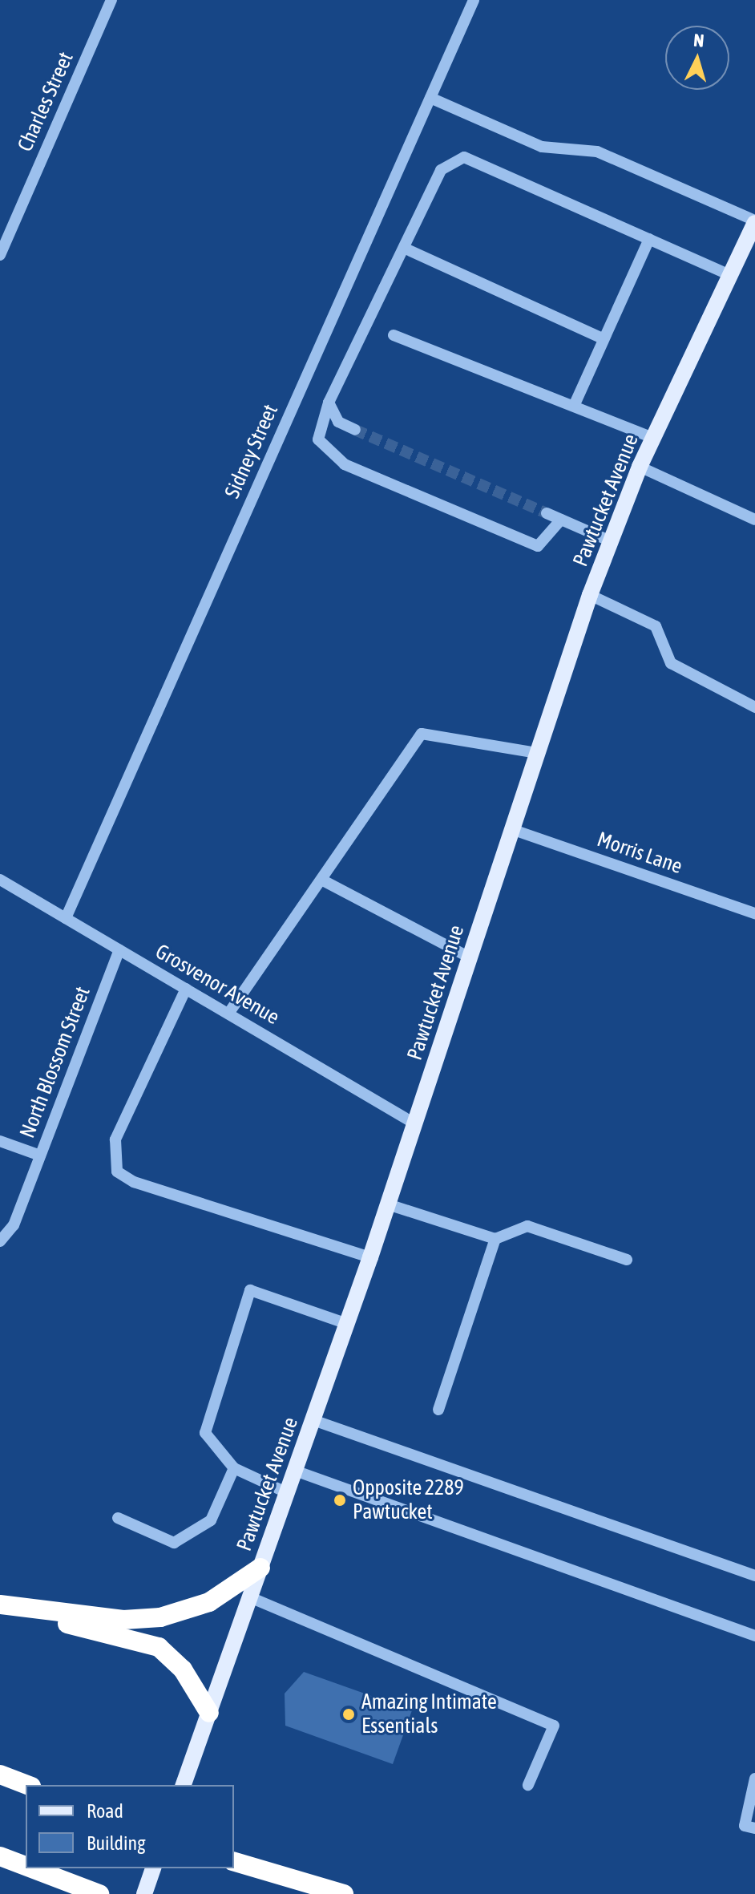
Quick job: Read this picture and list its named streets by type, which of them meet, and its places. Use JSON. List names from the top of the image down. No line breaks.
{"streets":{"main road":["Pawtucket Avenue"],"street":["Charles Street","Sidney Street","Morris Lane","Grosvenor Avenue","North Blossom Street"]},"crossings":[["Sidney Street","Grosvenor Avenue"],["Pawtucket Avenue","Morris Lane"],["Pawtucket Avenue","Grosvenor Avenue"],["Grosvenor Avenue","North Blossom Street"]],"places":["Opposite 2289 Pawtucket","Amazing Intimate Essentials"],"legend":["Road","Building"],"north":"top"}
